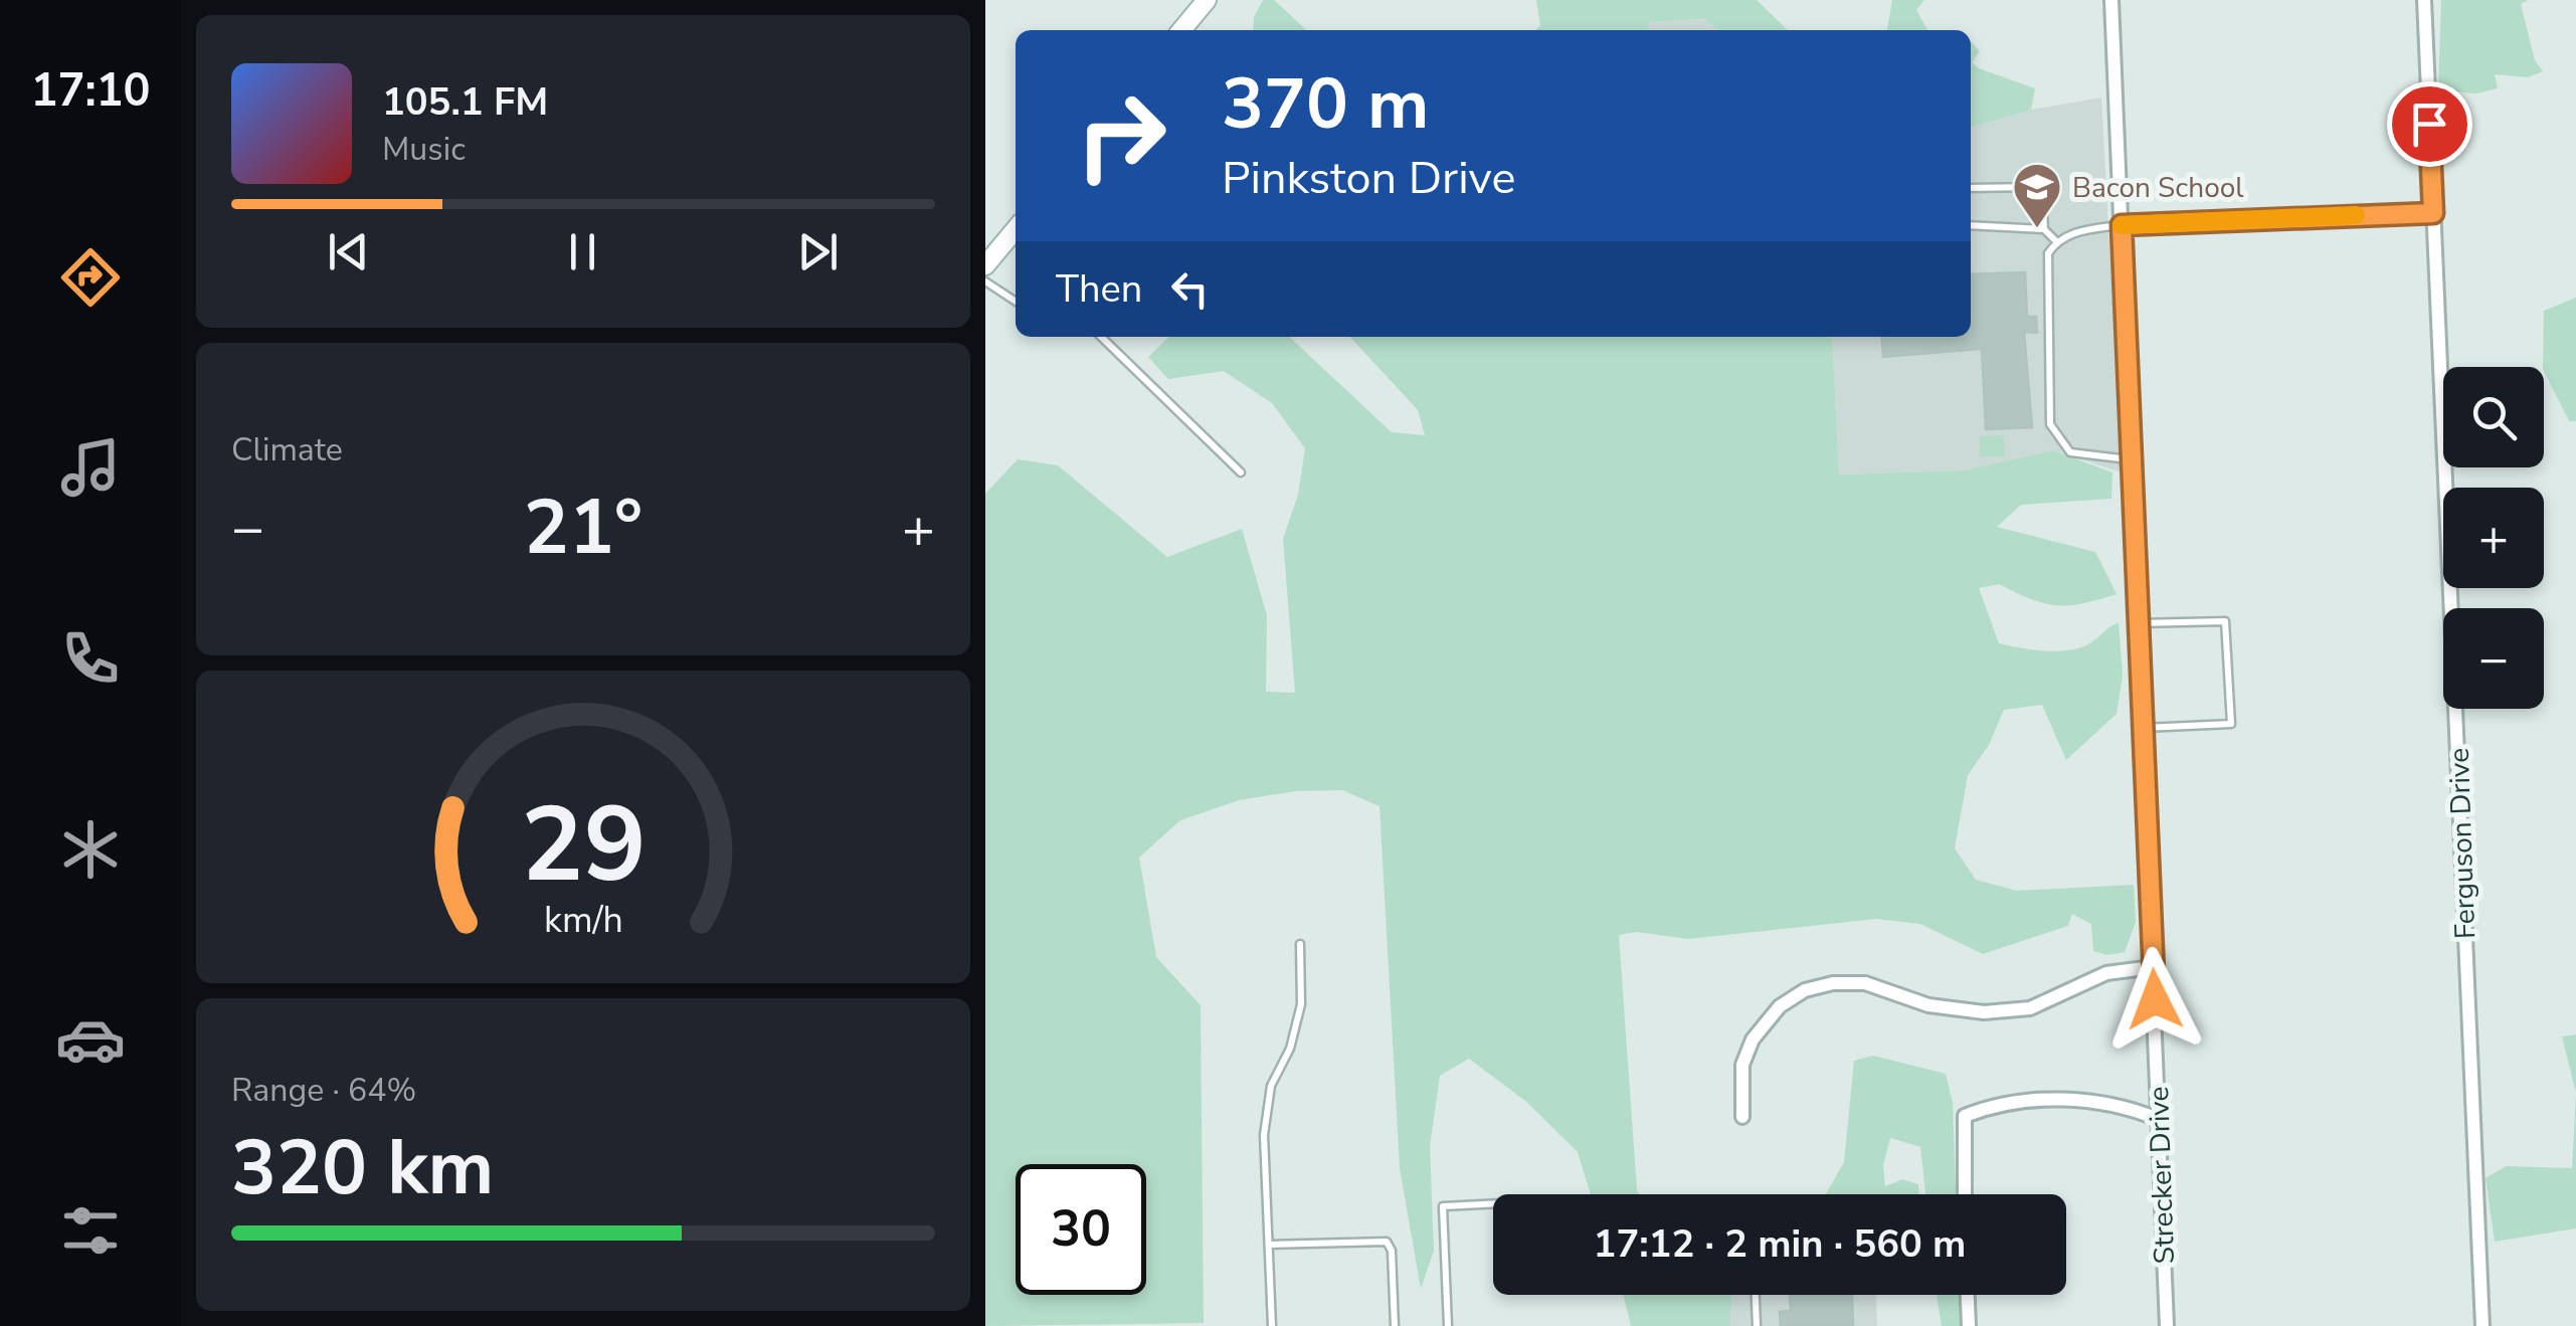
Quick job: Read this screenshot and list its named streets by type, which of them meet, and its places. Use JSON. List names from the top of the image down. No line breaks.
{"streets":{"street":["Ferguson Drive","Strecker Drive"]},"places":{"school or university":["Bacon School"]},"page":{"tabs":"17:10","turn":["370 m","Pinkston Drive"],"song":["105.1 FM","Music"],"then":"Then","tile":["Climate",["Range · 64%","320 km"]],"map_buttons":["+","−"],"heat":["−","21°","+"],"limit":"30","trip":"17:12 · 2 min · 560 m","gauge":["29","km/h"]}}
